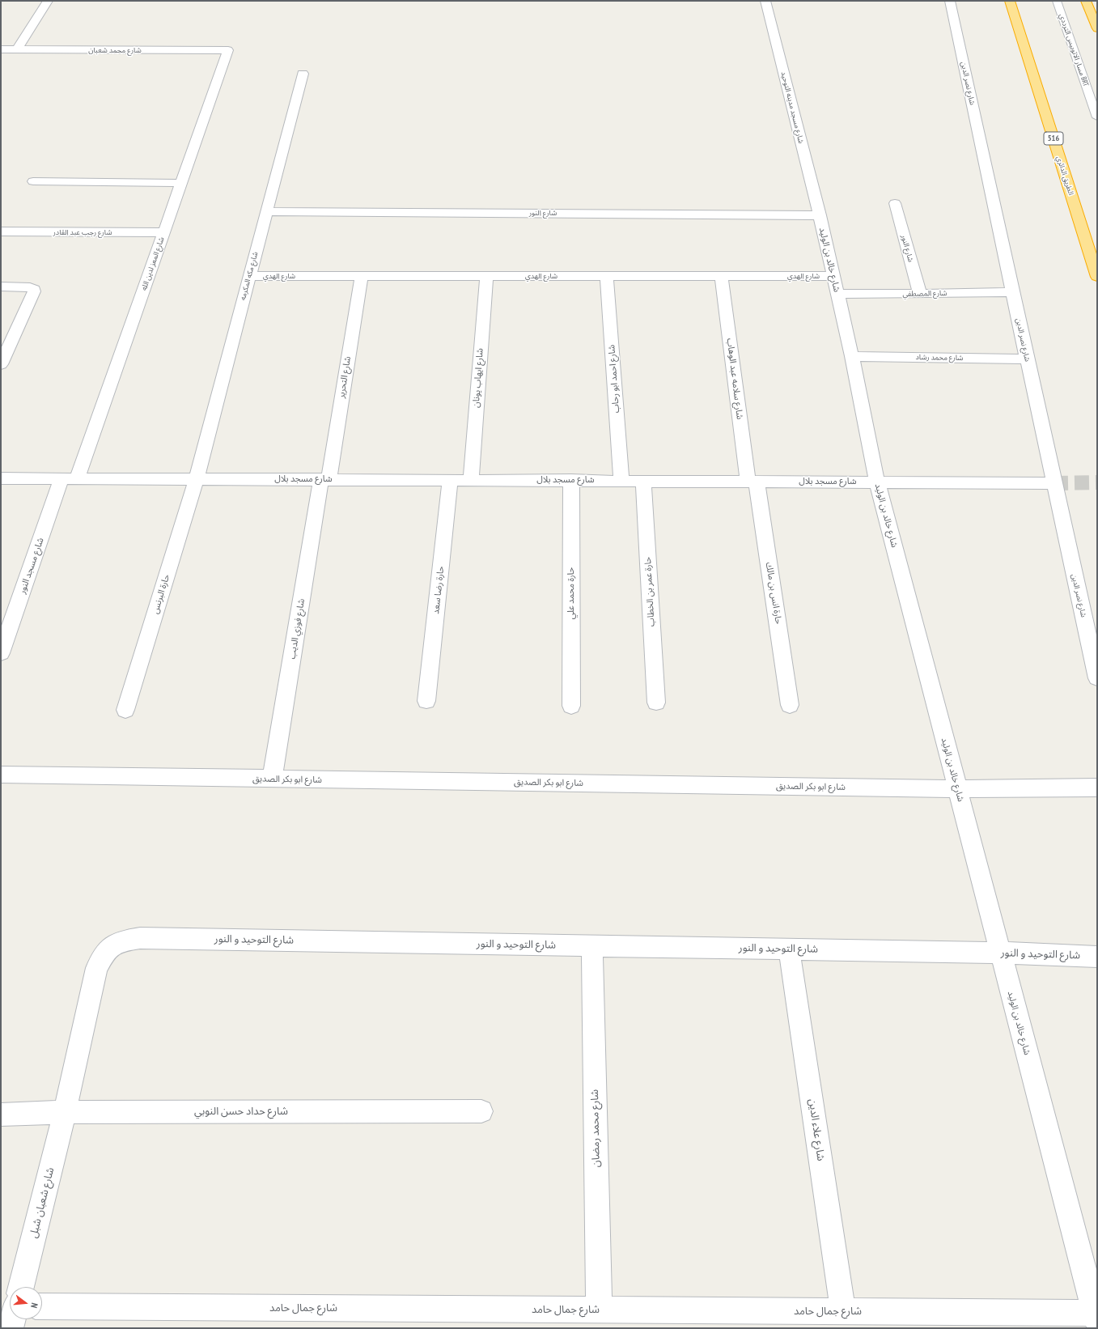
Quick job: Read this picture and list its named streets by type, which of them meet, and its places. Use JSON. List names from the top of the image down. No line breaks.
{"streets":{"highway":["516","الطريق الدائري"],"street":["شارع محمد شعبان","شارع نصر الدين","شارع مسجد مدينه التوحيد","شارع النور","شارع رجب عبد القادر","شارع خالد بن الوليد","شارع المعز لدين الله","شارع مكه المكرمه","شارع الهدي","شارع المصطفي","شارع محمد رشاد","شارع التحرير","شارع ايهاب يونان","شارع احمد ابو رحاب","شارع سلامه عبد الوهاب","شارع مسجد بلال","شارع مسجد النور","حارة رضا سعد","حارة عمر بن الخطاب","حارة محمد علي","حارة انس بن مالك","حارة البرنس","شارع فوزي الديب","شارع ابو بكر الصديق","شارع التوحيد و النور","شارع حداد حسن النوبي","شارع محمد رمضان","شارع علاء الدين","شارع شعبان شبل","شارع جمال حامد"],"lane":["مسار الاتوبيس الترددي BRT"]},"crossings":[["شارع محمد شعبان","شارع المعز لدين الله"],["شارع نصر الدين","شارع المصطفي"],["شارع نصر الدين","شارع محمد رشاد"],["شارع نصر الدين","شارع مسجد بلال"],["شارع مسجد مدينه التوحيد","شارع النور"],["شارع مسجد مدينه التوحيد","شارع خالد بن الوليد"],["شارع النور","شارع خالد بن الوليد"],["شارع النور","شارع مكه المكرمه"],["شارع النور","شارع المصطفي"],["شارع رجب عبد القادر","شارع المعز لدين الله"],["شارع خالد بن الوليد","شارع الهدي"],["شارع خالد بن الوليد","شارع المصطفي"],["شارع خالد بن الوليد","شارع محمد رشاد"],["شارع خالد بن الوليد","شارع مسجد بلال"],["شارع خالد بن الوليد","شارع ابو بكر الصديق"],["شارع خالد بن الوليد","شارع التوحيد و النور"],["شارع خالد بن الوليد","شارع جمال حامد"],["شارع المعز لدين الله","شارع مسجد بلال"],["شارع مكه المكرمه","شارع الهدي"],["شارع مكه المكرمه","شارع مسجد بلال"],["شارع مكه المكرمه","حارة البرنس"],["شارع الهدي","شارع المصطفي"],["شارع الهدي","شارع التحرير"],["شارع الهدي","شارع ايهاب يونان"],["شارع الهدي","شارع احمد ابو رحاب"],["شارع الهدي","شارع سلامه عبد الوهاب"],["شارع التحرير","شارع مسجد بلال"],["شارع التحرير","شارع فوزي الديب"],["شارع ايهاب يونان","شارع مسجد بلال"],["شارع احمد ابو رحاب","شارع مسجد بلال"],["شارع سلامه عبد الوهاب","شارع مسجد بلال"],["شارع سلامه عبد الوهاب","حارة انس بن مالك"],["شارع مسجد بلال","شارع مسجد النور"],["شارع مسجد بلال","حارة رضا سعد"],["شارع مسجد بلال","حارة عمر بن الخطاب"],["شارع مسجد بلال","حارة محمد علي"],["شارع مسجد بلال","حارة انس بن مالك"],["شارع مسجد بلال","حارة البرنس"],["شارع مسجد بلال","شارع فوزي الديب"],["شارع فوزي الديب","شارع ابو بكر الصديق"],["شارع التوحيد و النور","شارع حداد حسن النوبي"],["شارع التوحيد و النور","شارع محمد رمضان"],["شارع التوحيد و النور","شارع علاء الدين"],["شارع التوحيد و النور","شارع شعبان شبل"],["شارع حداد حسن النوبي","شارع شعبان شبل"],["شارع محمد رمضان","شارع جمال حامد"],["شارع علاء الدين","شارع جمال حامد"]],"north":"right"}
